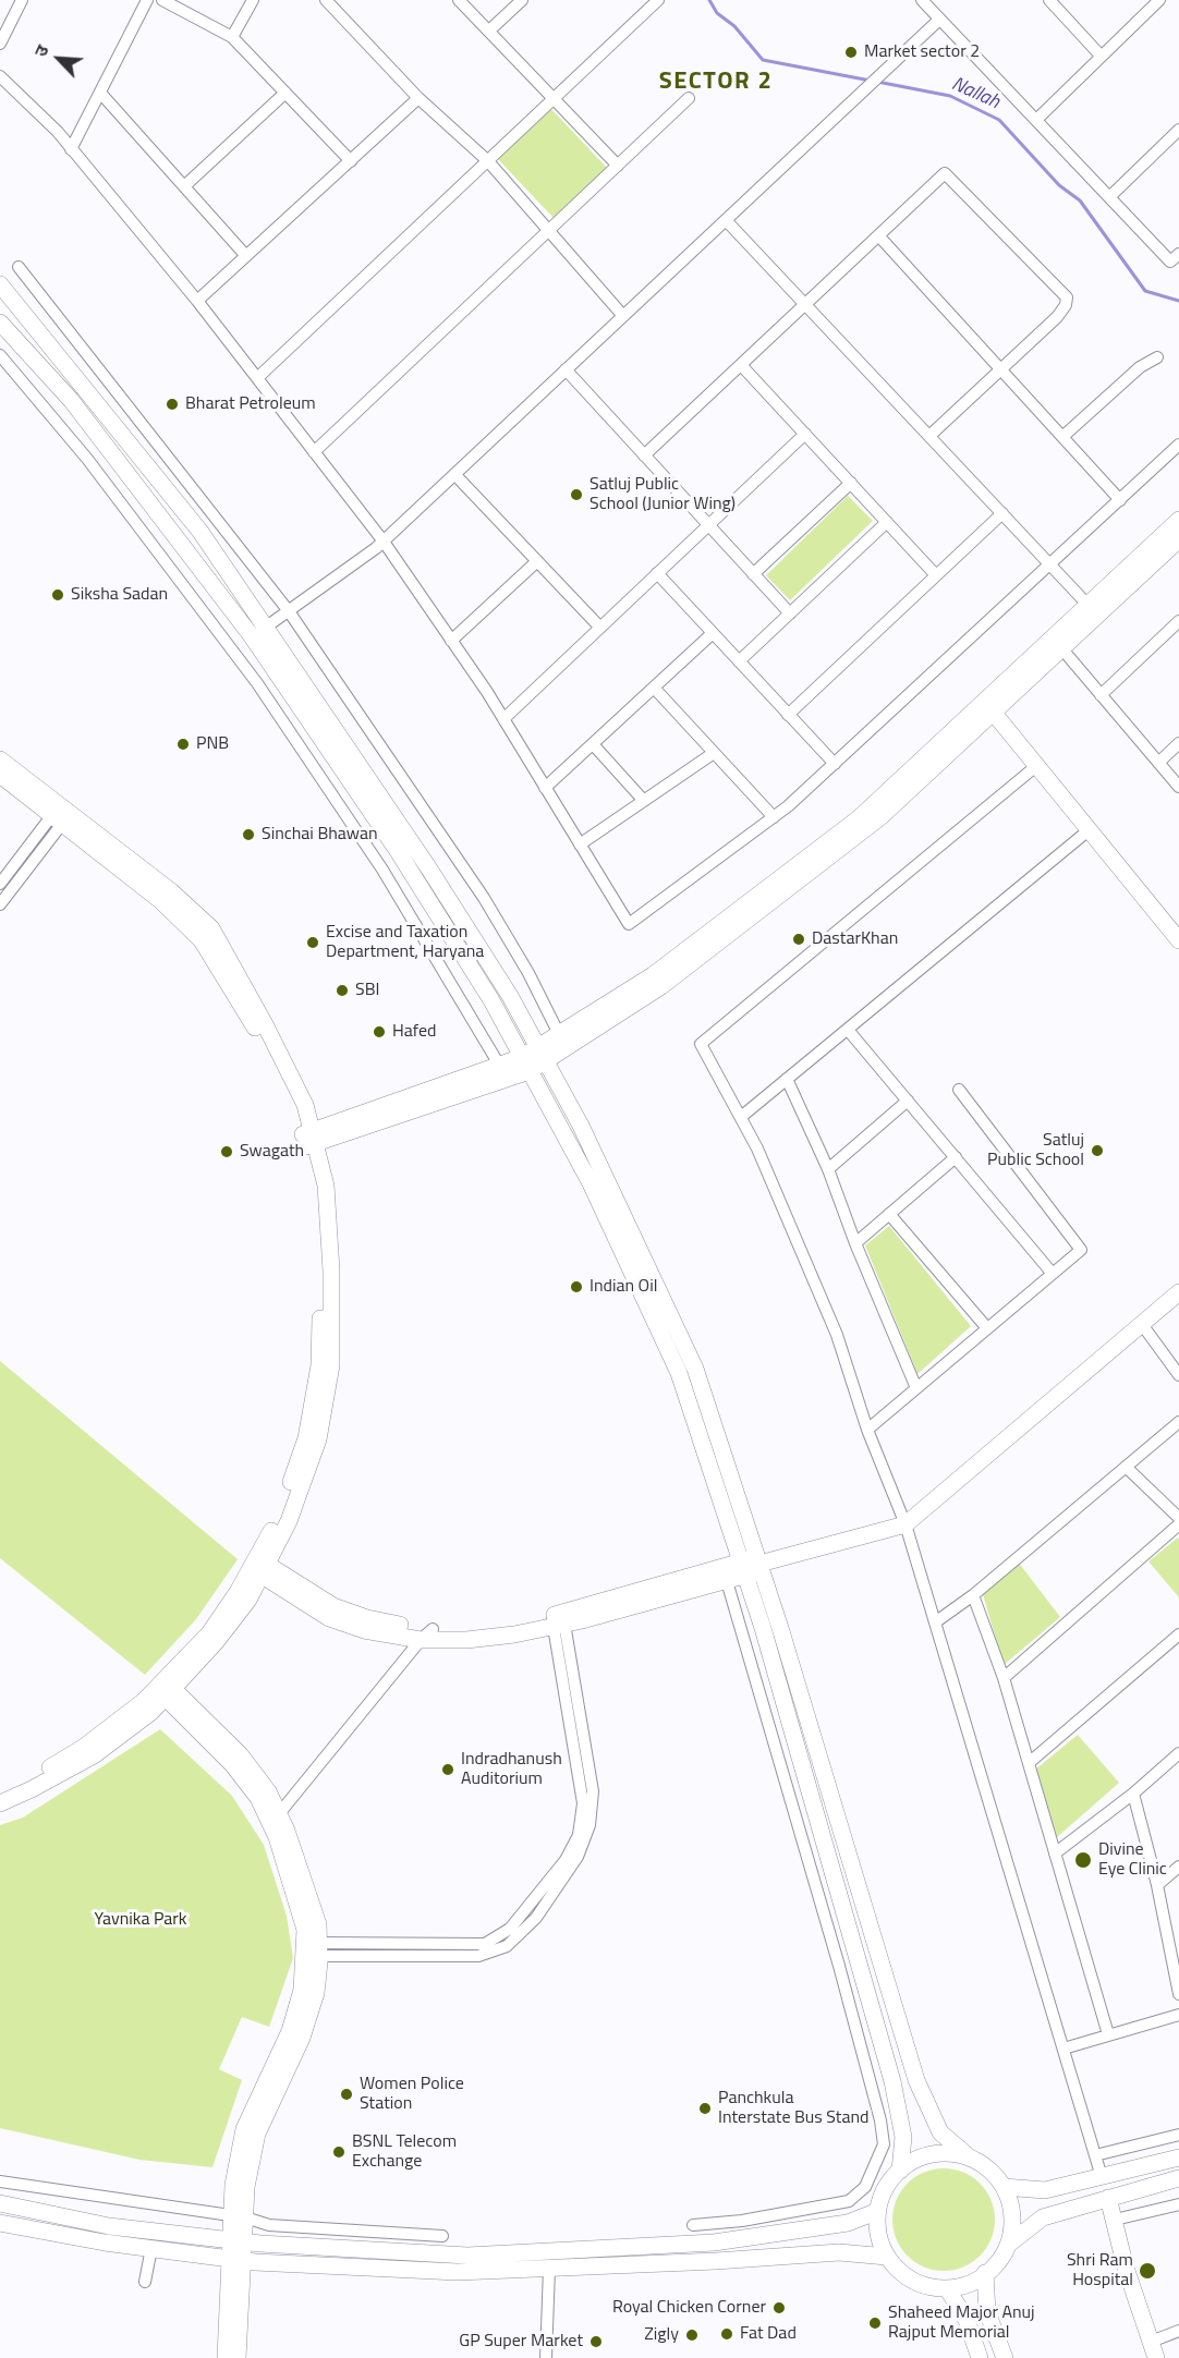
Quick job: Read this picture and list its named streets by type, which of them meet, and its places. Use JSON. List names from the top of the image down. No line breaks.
{"districts":["SECTOR 2"],"water":["Nallah"],"parks":["Yavnika Park"],"places":["Market sector 2","Bharat Petroleum","Satluj Public School (Junior Wing)","Siksha Sadan","PNB","Sinchai Bhawan","DastarKhan","Excise and Taxation Department, Haryana","SBI","Hafed","Satluj Public School","Swagath","Indian Oil","Indradhanush Auditorium","Divine Eye Clinic","Women Police Station","Panchkula Interstate Bus Stand","BSNL Telecom Exchange","Shri Ram Hospital","Royal Chicken Corner","Shaheed Major Anuj Rajput Memorial","Fat Dad","Zigly","GP Super Market"],"north":"top left"}
